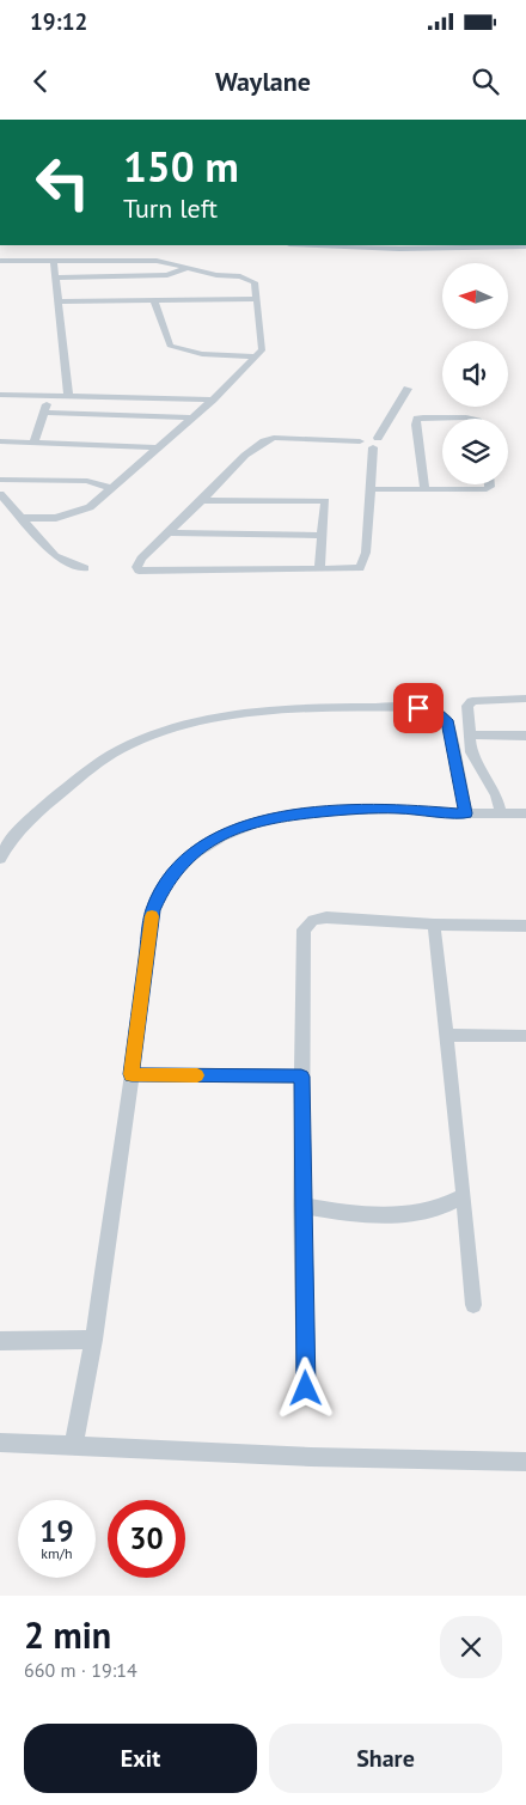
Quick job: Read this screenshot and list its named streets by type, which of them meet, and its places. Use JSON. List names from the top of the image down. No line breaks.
{"north":"left","page":{"status":"19:12","header":"Waylane","turn":["150 m","Turn left"],"speed":"19 km/h","limit":"30","heading":["2 min","660 m · 19:14"],"buttons":["Exit","Share"]}}
